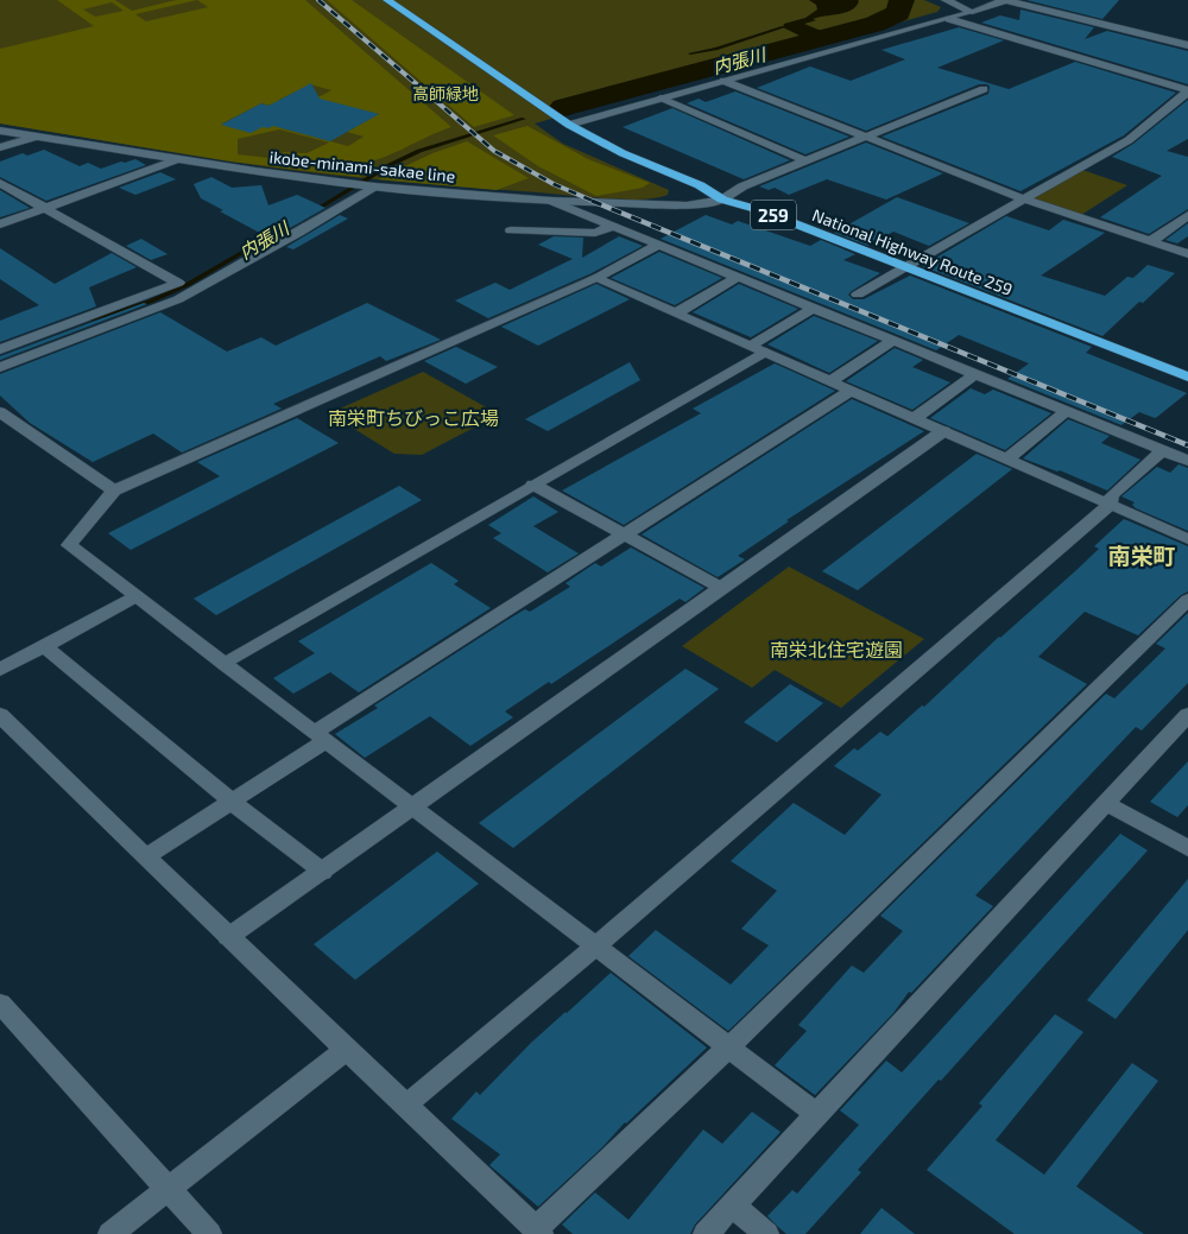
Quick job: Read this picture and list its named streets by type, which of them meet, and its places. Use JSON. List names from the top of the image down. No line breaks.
{"streets":{"highway":["259","National Highway Route 259"],"street":["ikobe-minami-sakae line"]},"crossings":[["ikobe-minami-sakae line","National Highway Route 259"]],"districts":["南栄町"],"water":["内張川"],"parks":["高師緑地","南栄町ちびっこ広場","南栄北住宅遊園"]}
